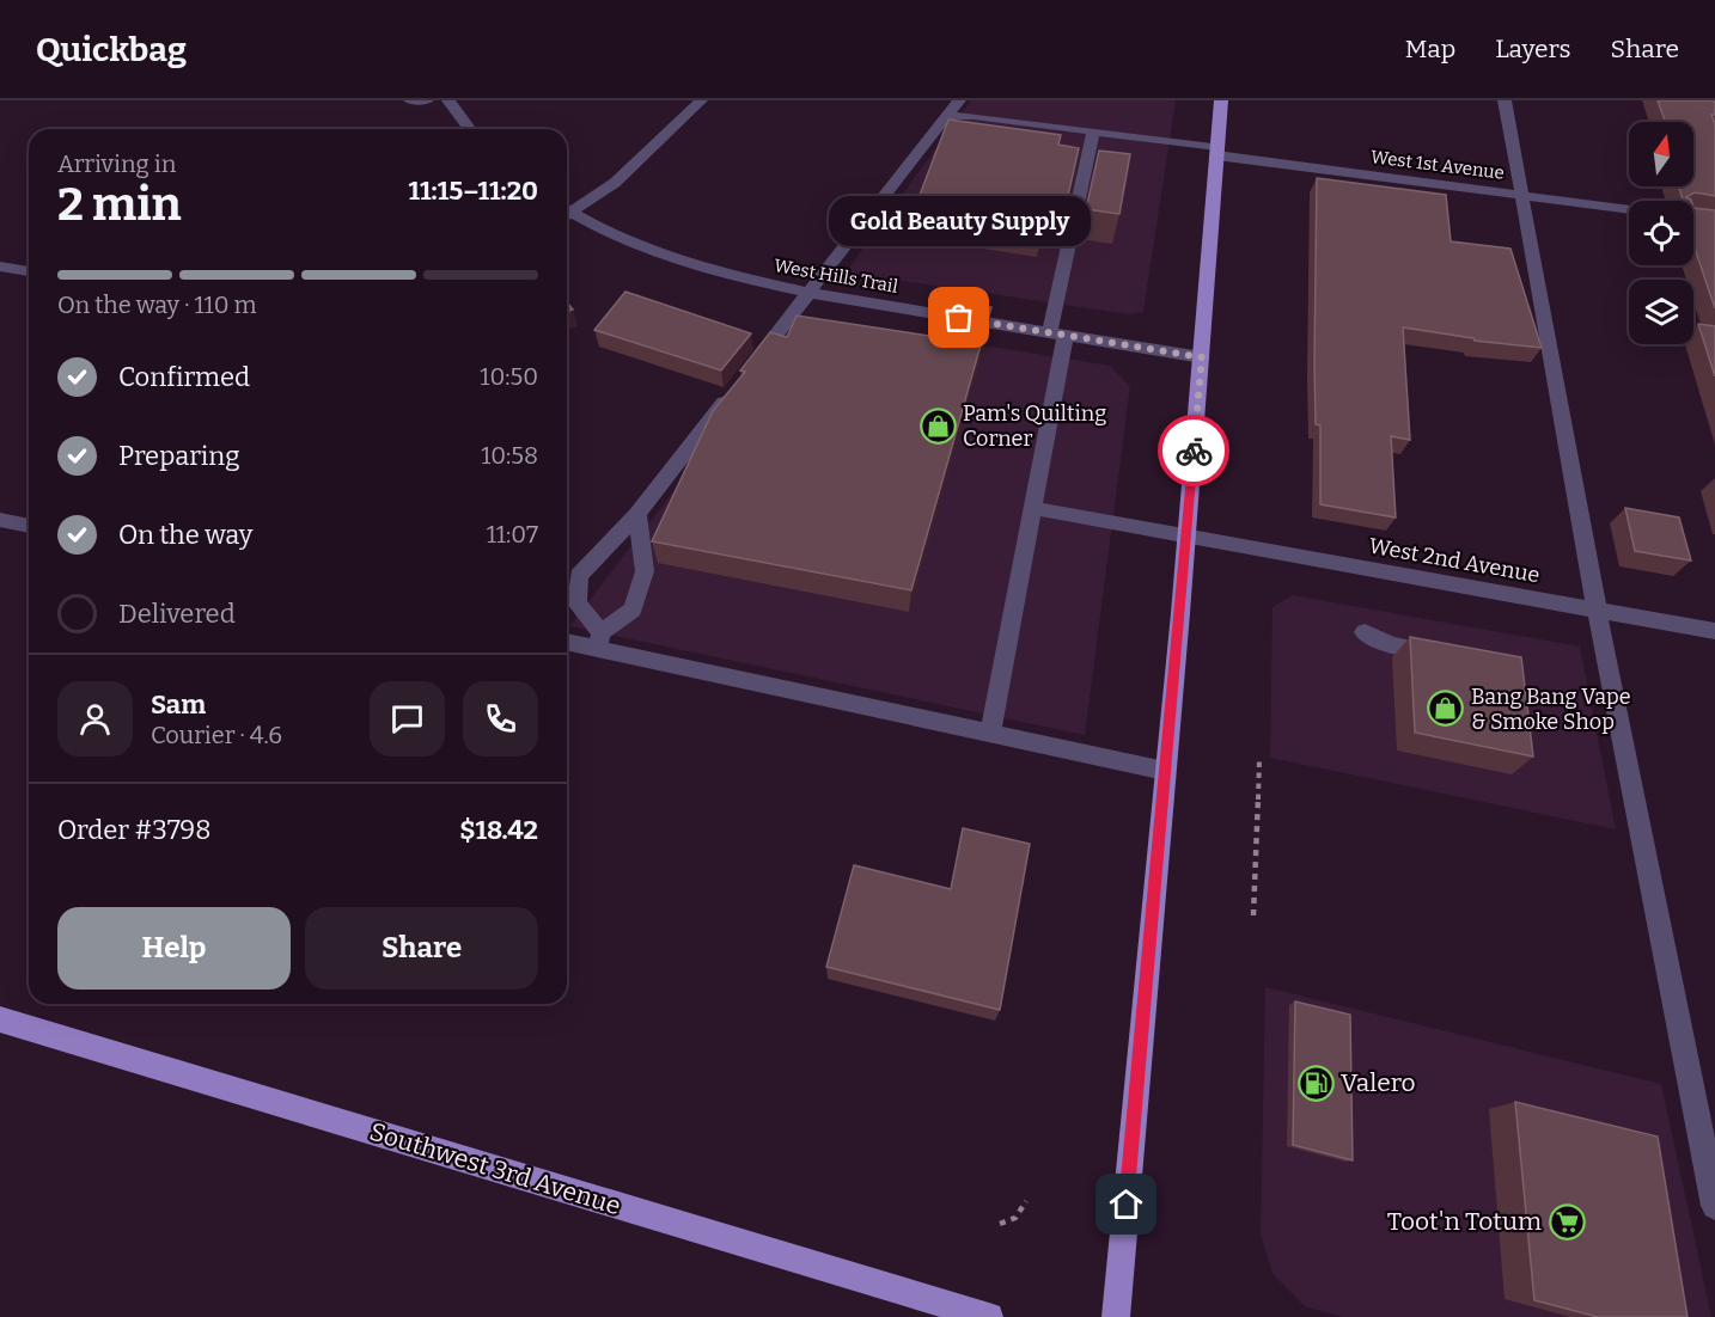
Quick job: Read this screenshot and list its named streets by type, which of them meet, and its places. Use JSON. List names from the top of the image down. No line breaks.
{"streets":{"main road":["Southwest 3rd Avenue"],"street":["West 1st Avenue","West Hills Trail","West 2nd Avenue"]},"places":{"other":["Gold Beauty Supply"],"shop":["Pam's Quilting Corner","Bang Bang Vape & Smoke Shop"],"fuel station":["Valero"],"supermarket":["Toot'n Totum"]},"north":"top","page":{"header":"Quickbag","nav":["Map","Layers","Share"],"heading":["2 min","Arriving in","11:15–11:20"],"panel":["Sam","Courier · 4.6","Order #3798","$18.42"],"bubble":"Gold Beauty Supply","bar":"On the way · 110 m","list":[["Confirmed","10:50"],["Preparing","10:58"],["On the way","11:07"],"Delivered"],"buttons":["Help","Share"]}}
